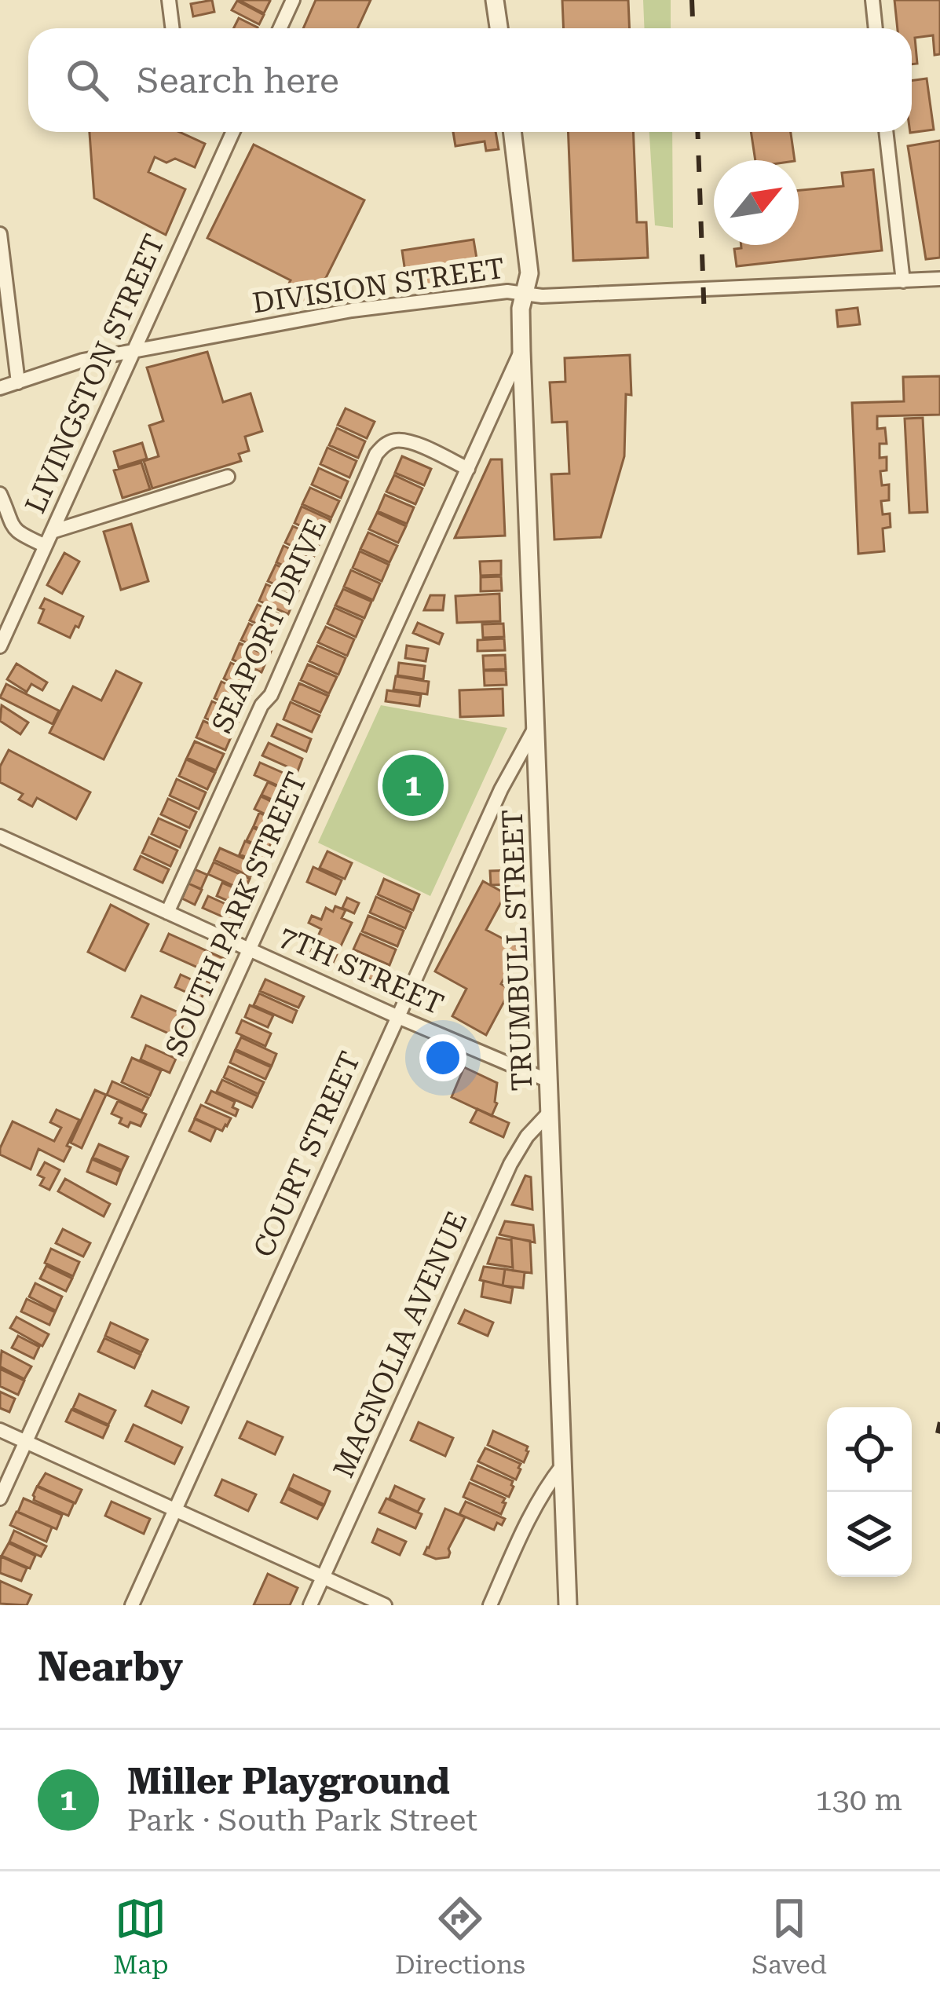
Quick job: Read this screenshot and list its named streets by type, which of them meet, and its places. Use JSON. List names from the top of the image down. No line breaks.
{"streets":{"street":["DIVISION STREET","LIVINGSTON STREET","SEAPORT DRIVE","SOUTH PARK STREET","TRUMBULL STREET","7TH STREET","COURT STREET","MAGNOLIA AVENUE"]},"crossings":[["DIVISION STREET","LIVINGSTON STREET"],["DIVISION STREET","TRUMBULL STREET"],["SEAPORT DRIVE","SOUTH PARK STREET"],["SEAPORT DRIVE","7TH STREET"],["SOUTH PARK STREET","TRUMBULL STREET"],["SOUTH PARK STREET","7TH STREET"],["TRUMBULL STREET","7TH STREET"],["TRUMBULL STREET","COURT STREET"],["TRUMBULL STREET","MAGNOLIA AVENUE"],["7TH STREET","COURT STREET"]],"north":"top right","page":{"search":"Search here","pins":"1","heading":"Nearby","list":[{"mark":"1","name":"Miller Playground","note":"Park · South Park Street","value":"130 m"}],"nav":["Map","Directions","Saved"]}}
